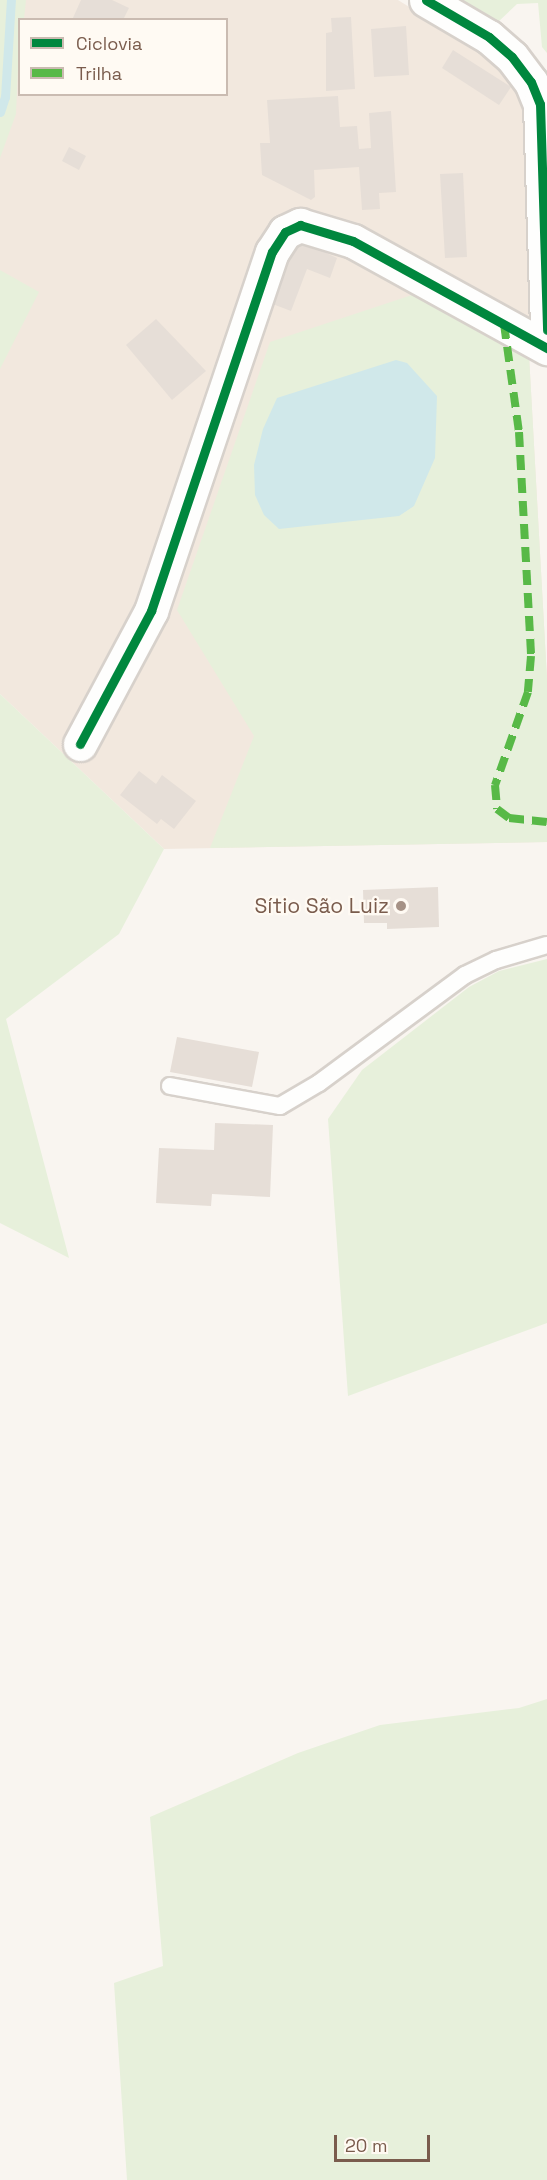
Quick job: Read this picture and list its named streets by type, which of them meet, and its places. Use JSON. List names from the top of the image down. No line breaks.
{"places":["Sítio São Luiz"],"legend":["Ciclovia","Trilha"],"scale_bar":"20 m"}
